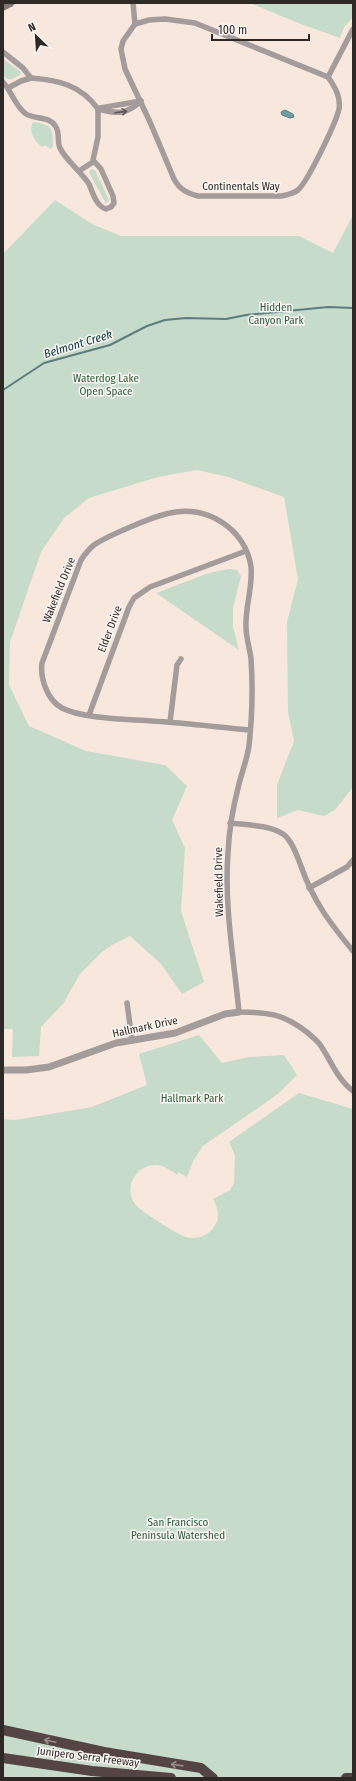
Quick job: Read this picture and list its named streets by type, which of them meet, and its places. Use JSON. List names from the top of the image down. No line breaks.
{"streets":{"highway":["Junipero Serra Freeway"],"street":["Continentals Way","Wakefield Drive","Elder Drive","Hallmark Drive"]},"crossings":[["Wakefield Drive","Elder Drive"],["Wakefield Drive","Hallmark Drive"]],"water":["Belmont Creek"],"parks":["Hidden Canyon Park","Waterdog Lake Open Space","Hallmark Park","San Francisco Peninsula Watershed"],"scale_bar":"100 m","north":"top left"}
